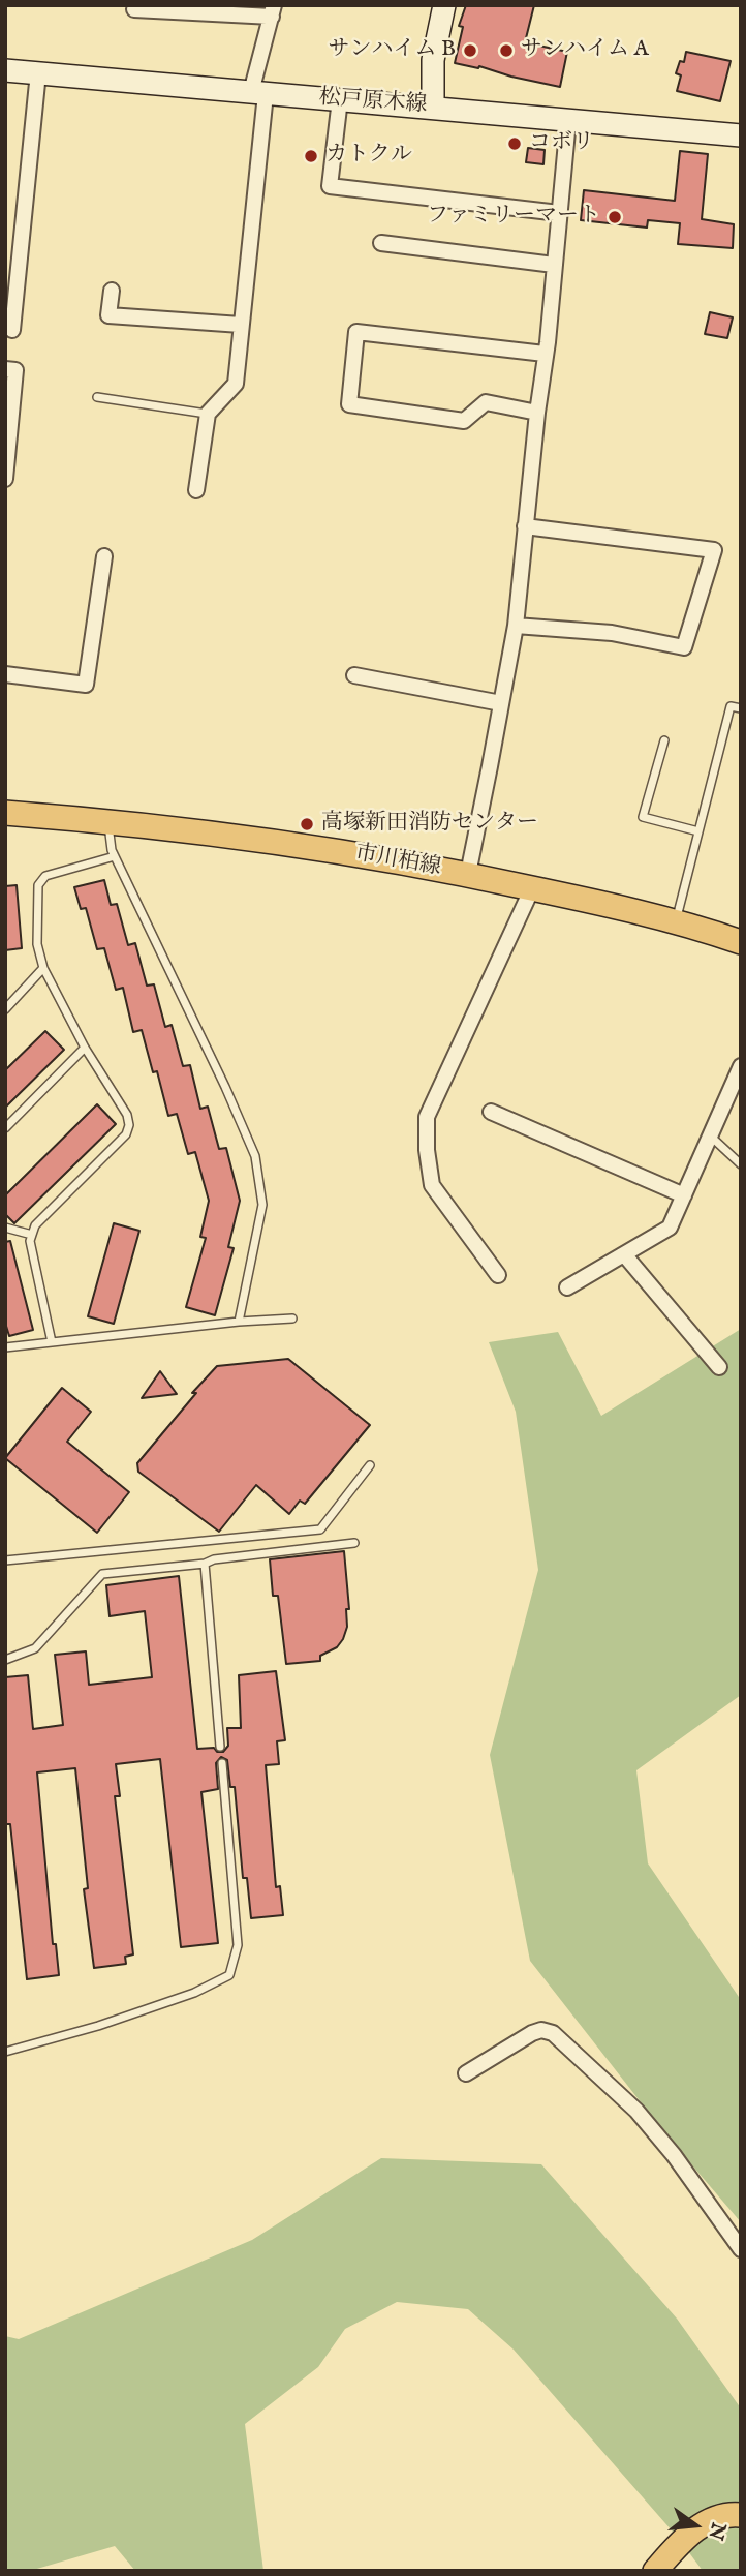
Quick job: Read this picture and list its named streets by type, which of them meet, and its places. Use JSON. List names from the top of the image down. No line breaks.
{"streets":{"main road":["松戸原木線","市川柏線"]},"places":["サンハイム B","サンハイム A","コボリ","カトクル","ファミリーマート","高塚新田消防センター"],"north":"right"}
